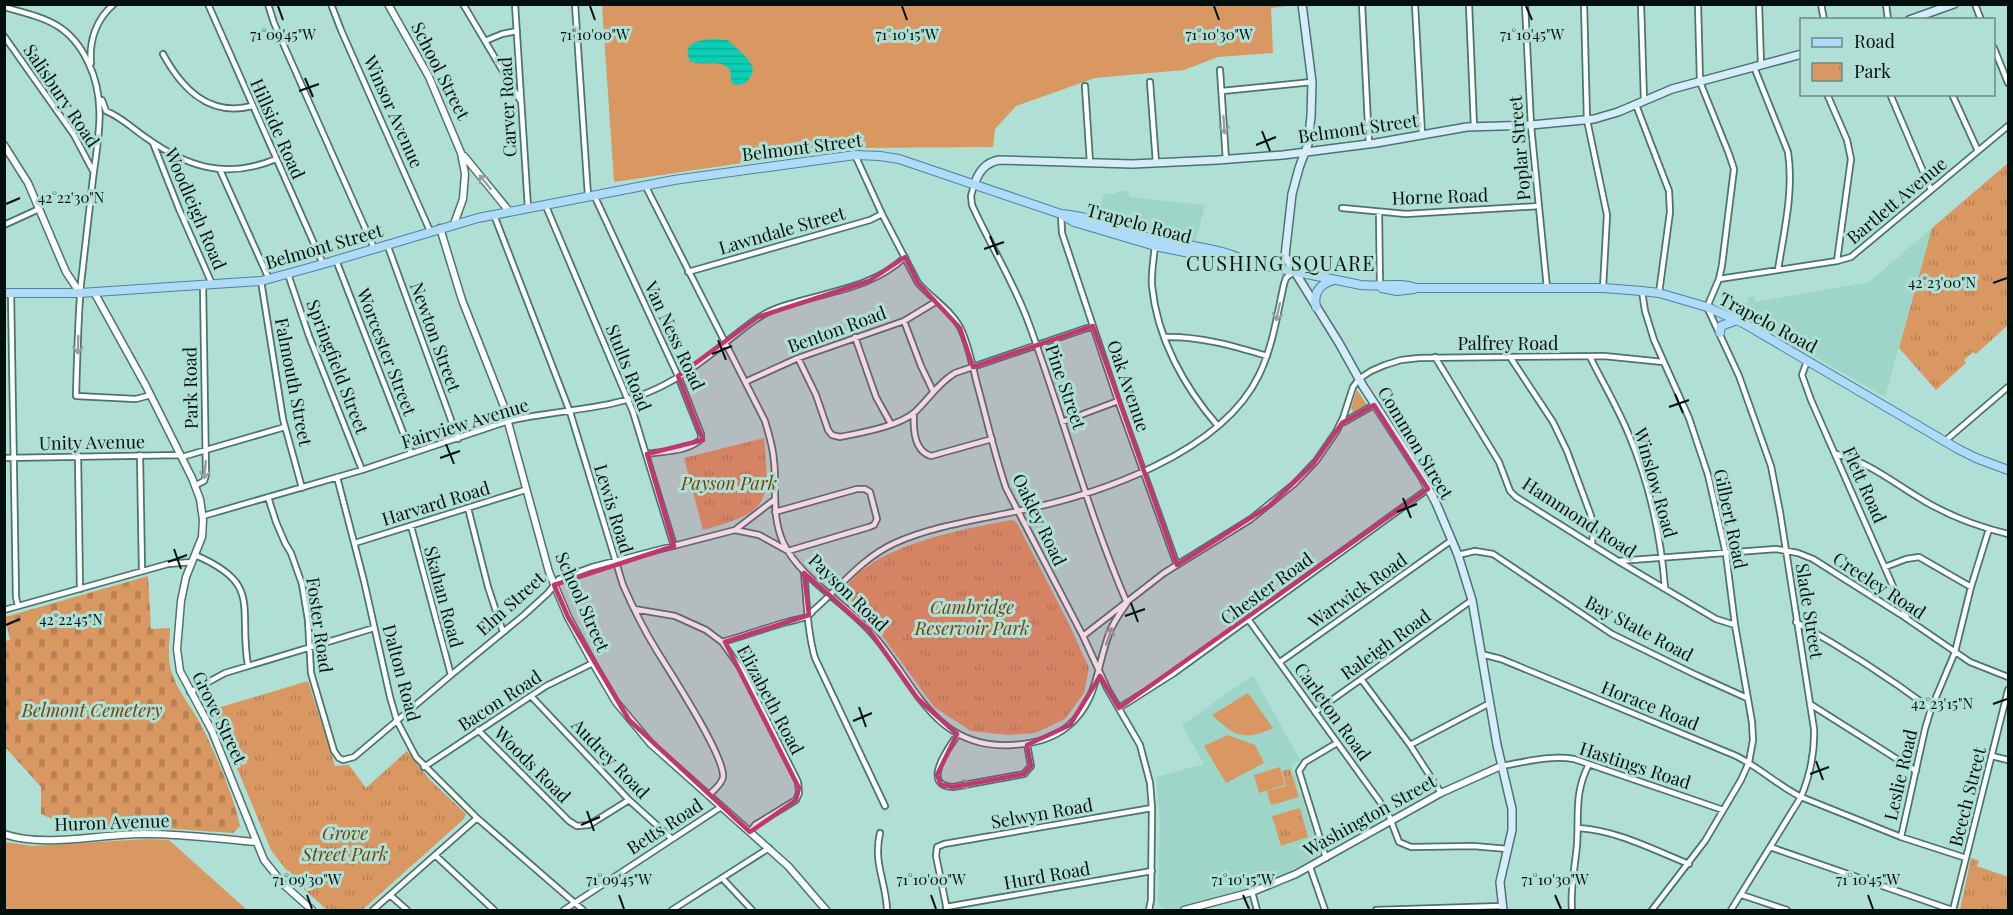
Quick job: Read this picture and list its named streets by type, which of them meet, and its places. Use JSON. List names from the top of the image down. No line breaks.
{"streets":{"main road":["Belmont Street","Trapelo Road","Common Street"],"street":["School Street","Salisbury Road","Carver Road","Winsor Avenue","Hillside Road","Poplar Street","Horne Road","Bartlett Avenue","Woodleigh Road","Lawndale Street","Benton Road","Van Ness Road","Newton Street","Palfrey Road","Worcester Street","Springfield Street","Stults Road","Falmouth Street","Oak Avenue","Pine Street","Park Road","Fairview Avenue","Unity Avenue","Winslow Road","Flett Road","Harvard Road","Lewis Road","Hammond Road","Gilbert Road","Oakley Road","Creeley Road","Chester Road","Warwick Road","Payson Road","Skahan Road","Elm Street","Slade Street","Foster Road","Bay State Road","Raleigh Road","Dalton Road","Elizabeth Road","Bacon Road","Horace Road","Carleton Road","Grove Street","Audrey Road","Woods Road","Hastings Road","Leslie Road","Beech Street","Selwyn Road","Washington Street","Huron Avenue","Betts Road","Hurd Road"]},"crossings":[["School Street","Belmont Street"],["School Street","Fairview Avenue"],["School Street","Harvard Road"],["School Street","Lewis Road"],["School Street","Elm Street"],["School Street","Elizabeth Road"],["School Street","Bacon Road"],["School Street","Betts Road"],["Carver Road","Belmont Street"],["Winsor Avenue","Belmont Street"],["Hillside Road","Belmont Street"],["Belmont Street","Poplar Street"],["Belmont Street","Woodleigh Road"],["Belmont Street","Trapelo Road"],["Belmont Street","Van Ness Road"],["Belmont Street","Newton Street"],["Belmont Street","Worcester Street"],["Belmont Street","Springfield Street"],["Belmont Street","Stults Road"],["Belmont Street","Falmouth Street"],["Belmont Street","Pine Street"],["Belmont Street","Park Road"],["Belmont Street","Common Street"],["Belmont Street","Lewis Road"],["Belmont Street","Oakley Road"],["Belmont Street","Payson Road"],["Belmont Street","Grove Street"],["Poplar Street","Horne Road"],["Poplar Street","Trapelo Road"],["Woodleigh Road","Park Road"],["Trapelo Road","Oak Avenue"],["Trapelo Road","Pine Street"],["Trapelo Road","Common Street"],["Trapelo Road","Flett Road"],["Trapelo Road","Gilbert Road"],["Trapelo Road","Slade Street"],["Lawndale Street","Oakley Road"],["Lawndale Street","Payson Road"],["Benton Road","Oakley Road"],["Benton Road","Payson Road"],["Van Ness Road","Stults Road"],["Van Ness Road","Fairview Avenue"],["Newton Street","Fairview Avenue"],["Palfrey Road","Common Street"],["Palfrey Road","Winslow Road"],["Palfrey Road","Hammond Road"],["Palfrey Road","Gilbert Road"],["Palfrey Road","Payson Road"],["Worcester Street","Fairview Avenue"],["Springfield Street","Fairview Avenue"],["Stults Road","Fairview Avenue"],["Stults Road","Elm Street"],["Falmouth Street","Fairview Avenue"],["Falmouth Street","Unity Avenue"],["Oak Avenue","Payson Road"],["Pine Street","Payson Road"],["Park Road","Unity Avenue"],["Park Road","Grove Street"],["Fairview Avenue","Lewis Road"],["Fairview Avenue","Oakley Road"],["Fairview Avenue","Payson Road"],["Fairview Avenue","Foster Road"],["Fairview Avenue","Dalton Road"],["Fairview Avenue","Grove Street"],["Unity Avenue","Grove Street"],["Common Street","Chester Road"],["Common Street","Warwick Road"],["Common Street","Payson Road"],["Common Street","Bay State Road"],["Common Street","Raleigh Road"],["Common Street","Horace Road"],["Common Street","Carleton Road"],["Common Street","Hastings Road"],["Common Street","Washington Street"],["Winslow Road","Hammond Road"],["Winslow Road","Creeley Road"],["Flett Road","Creeley Road"],["Harvard Road","Skahan Road"],["Harvard Road","Dalton Road"],["Lewis Road","Elm Street"],["Lewis Road","Elizabeth Road"],["Hammond Road","Gilbert Road"],["Hammond Road","Creeley Road"],["Gilbert Road","Creeley Road"],["Gilbert Road","Bay State Road"],["Gilbert Road","Horace Road"],["Oakley Road","Chester Road"],["Oakley Road","Payson Road"],["Oakley Road","Selwyn Road"],["Oakley Road","Hurd Road"],["Creeley Road","Slade Street"],["Creeley Road","Leslie Road"],["Chester Road","Carleton Road"],["Warwick Road","Carleton Road"],["Payson Road","Elm Street"],["Skahan Road","Elm Street"],["Elm Street","Foster Road"],["Elm Street","Dalton Road"],["Slade Street","Horace Road"],["Raleigh Road","Carleton Road"],["Dalton Road","Bacon Road"],["Dalton Road","Betts Road"],["Bacon Road","Audrey Road"],["Bacon Road","Woods Road"],["Horace Road","Leslie Road"],["Horace Road","Beech Street"],["Carleton Road","Washington Street"],["Grove Street","Huron Avenue"],["Audrey Road","Woods Road"],["Audrey Road","Betts Road"],["Hastings Road","Washington Street"],["Selwyn Road","Hurd Road"]],"districts":["CUSHING SQUARE"],"parks":["Payson Park","Cambridge Reservoir Park","Belmont Cemetery","Grove Street Park"],"legend":["Road","Park"],"coordinates":["71°09'45\"W","71°10'15\"W","71°10'30\"W","71°10'45\"W","71°10'00\"W","42°22'30\"N","42°23'00\"N","42°22'45\"N","42°23'15\"N","71°09'30\"W"]}
